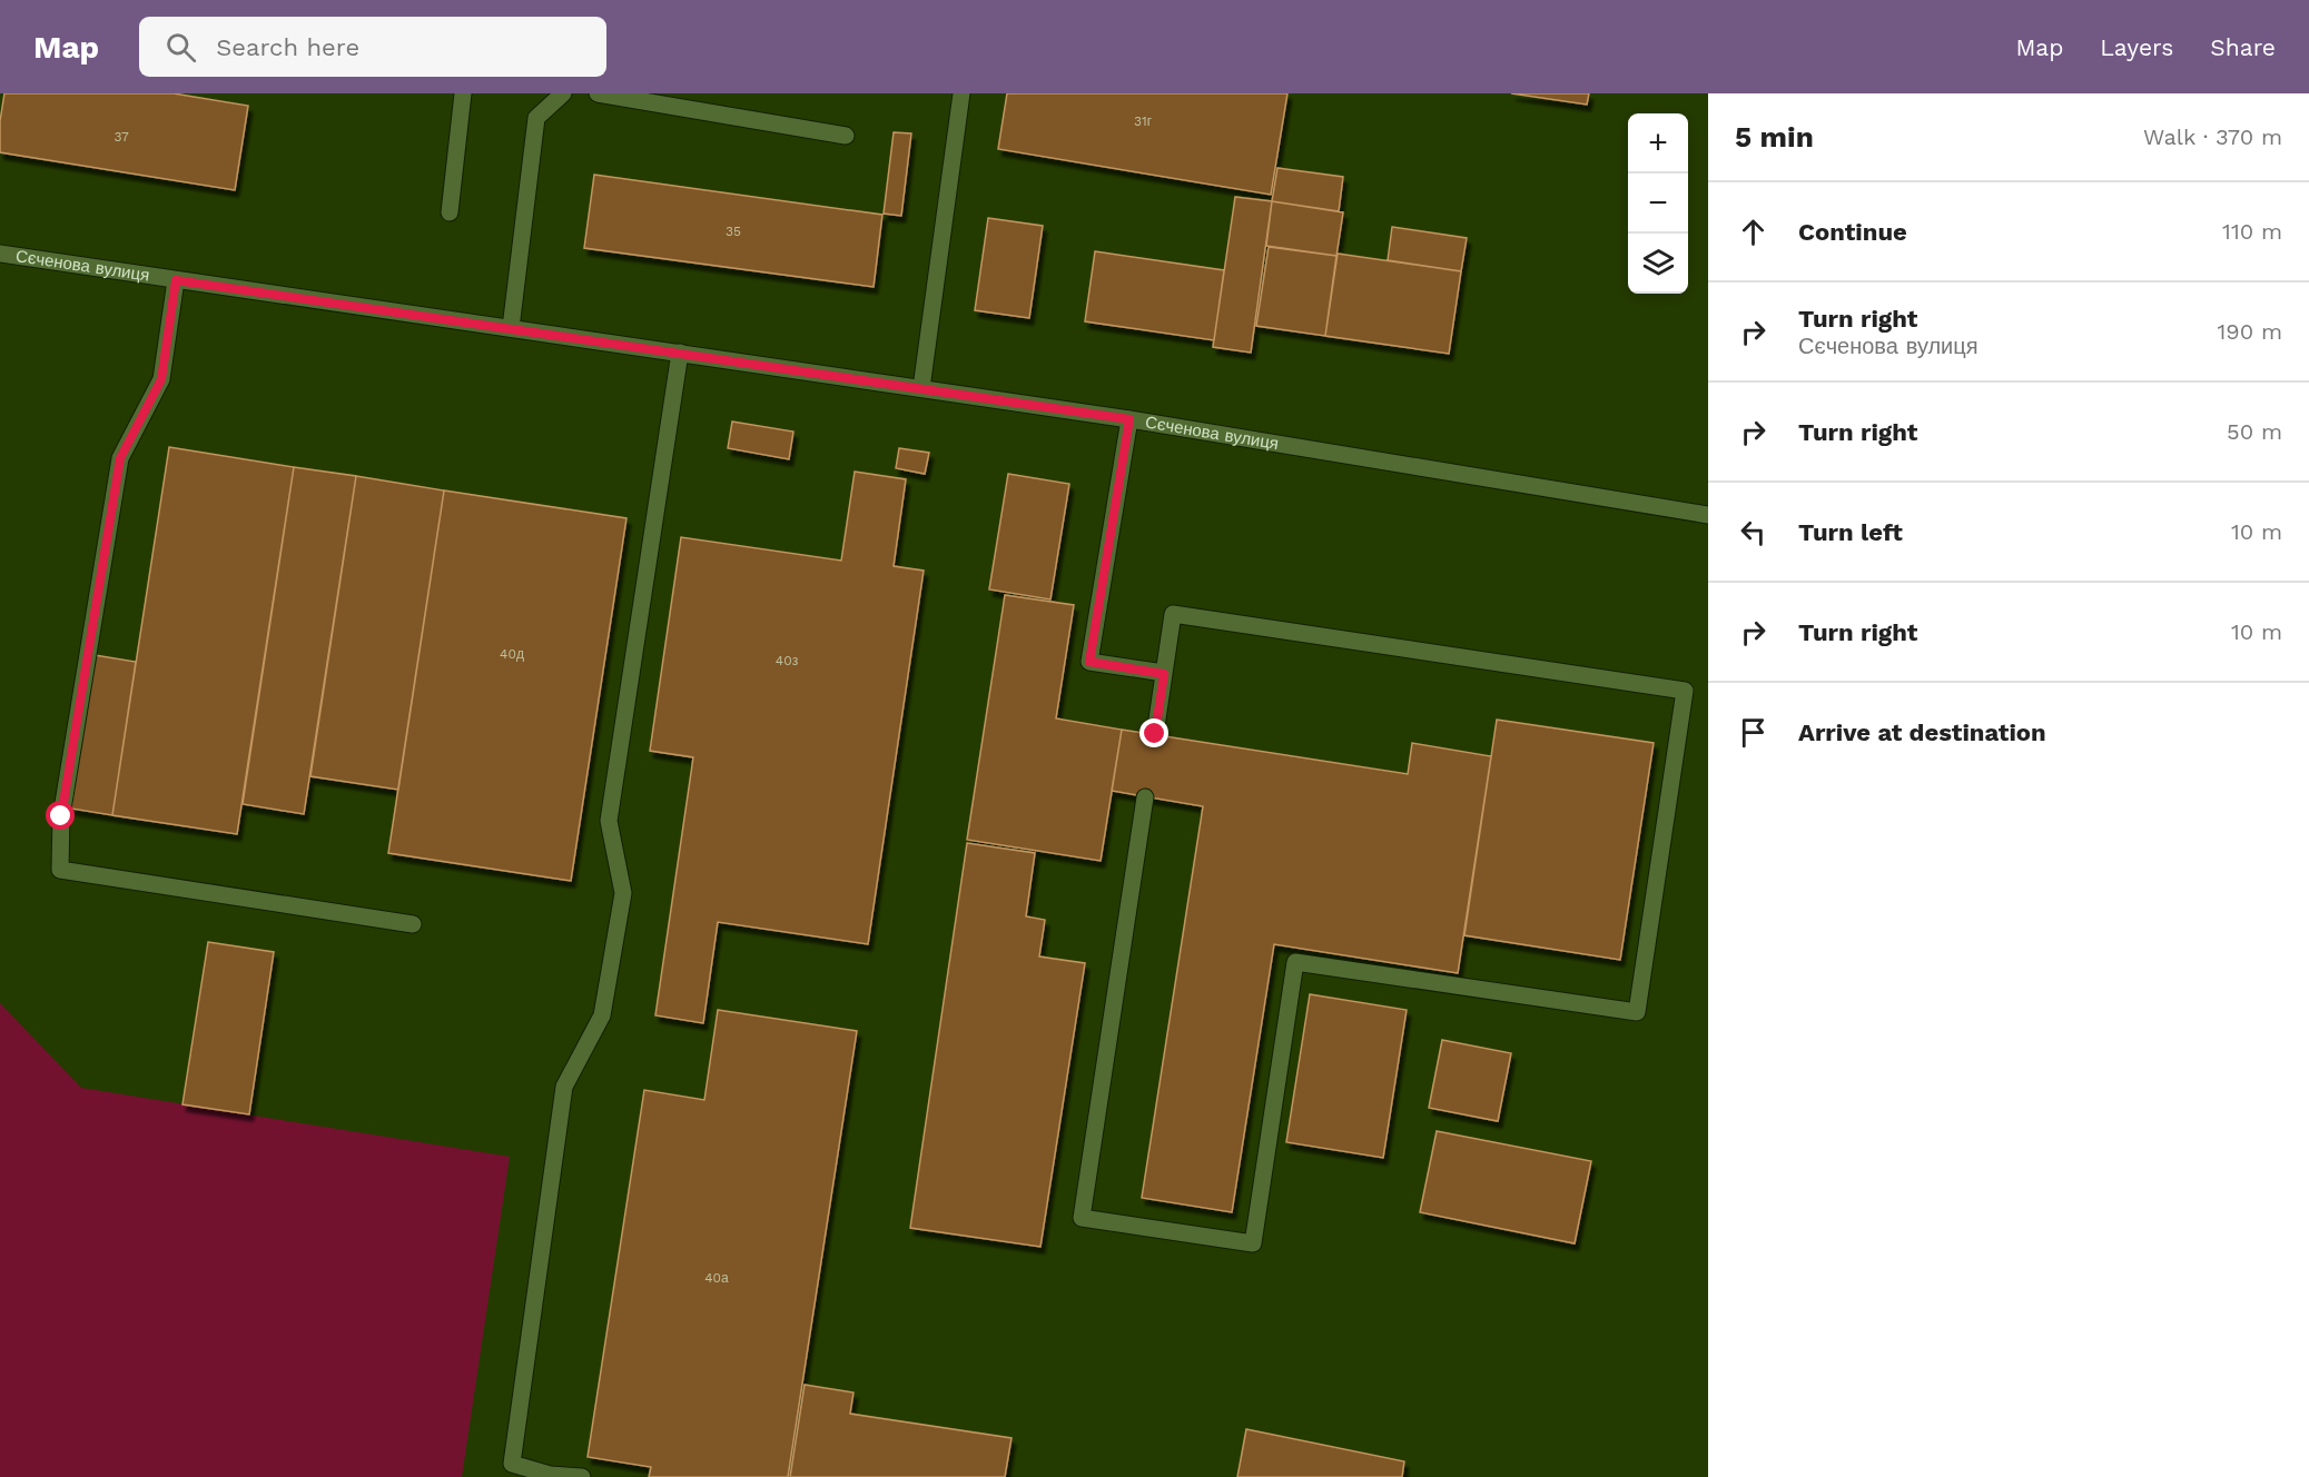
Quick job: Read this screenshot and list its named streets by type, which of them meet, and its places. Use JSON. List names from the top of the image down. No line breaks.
{"streets":{"street":["Сєченова вулиця"]},"house_numbers":["31г","37","35","40д","40з","40а"],"page":{"header":"Map","search":"Search here","nav":["Map","Layers","Share"],"heading":["5 min","Walk · 370 m"],"map_buttons":["+","−"],"list":[["Continue","110 m"],["Turn right","Сєченова вулиця","190 m"],["Turn right","50 m"],["Turn left","10 m"],["Turn right","10 m"],"Arrive at destination"]}}
